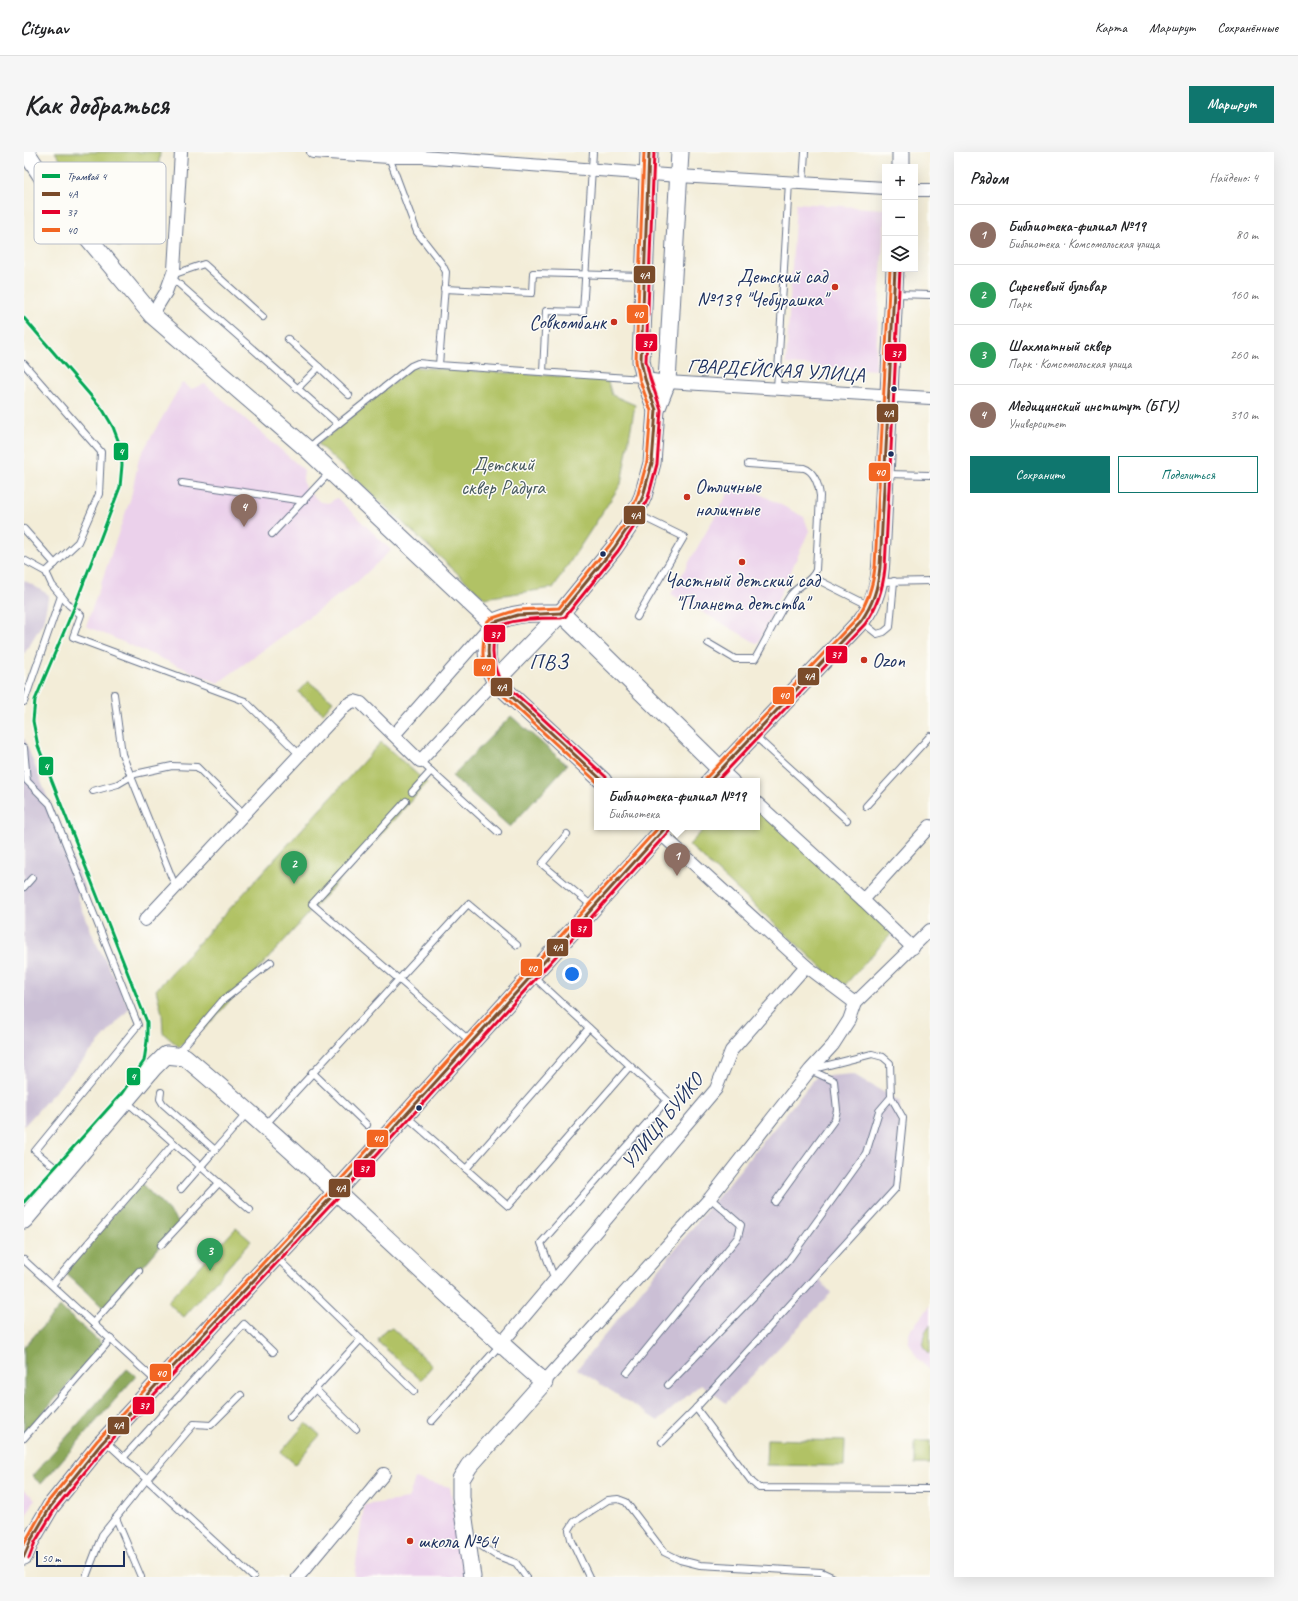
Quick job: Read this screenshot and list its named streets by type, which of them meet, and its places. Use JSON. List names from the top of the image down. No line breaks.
{"streets":{"street":["ГВАРДЕЙСКАЯ УЛИЦА","УЛИЦА БУЙКО"]},"districts":["ПВЗ"],"parks":["Детский сквер Радуга"],"places":["Детский сад №139 \"Чебурашка\"","Совкомбанк","Отличные наличные","Частный детский сад \"Планета детства\"","Ozon","школа №64"],"lines":["transit line 4А","transit line 37","transit line 40","tram line 4"],"legend":["Трамвай 4","4А","37","40"],"scale_bar":"50 m","page":{"header":"Citynav","nav":["Карта","Маршрут","Сохранённые"],"buttons":["Маршрут",["Сохранить","Поделиться"]],"title":"Как добраться","heading":["Рядом","Найдено: 4"],"map_buttons":["+","−"],"list":[{"mark":"1","name":"Библиотека-филиал №19","note":"Библиотека · Комсомольская улица","value":"80 m"},{"mark":"2","name":"Сиреневый бульвар","note":"Парк","value":"160 m"},{"mark":"3","name":"Шахматный сквер","note":"Парк · Комсомольская улица","value":"260 m"},{"mark":"4","name":"Медицинский институт (БГУ)","note":"Университет","value":"310 m"}],"pins":["4","1","2","3"],"popup":["Библиотека-филиал №19","Библиотека"],"scale":"50 m"}}
